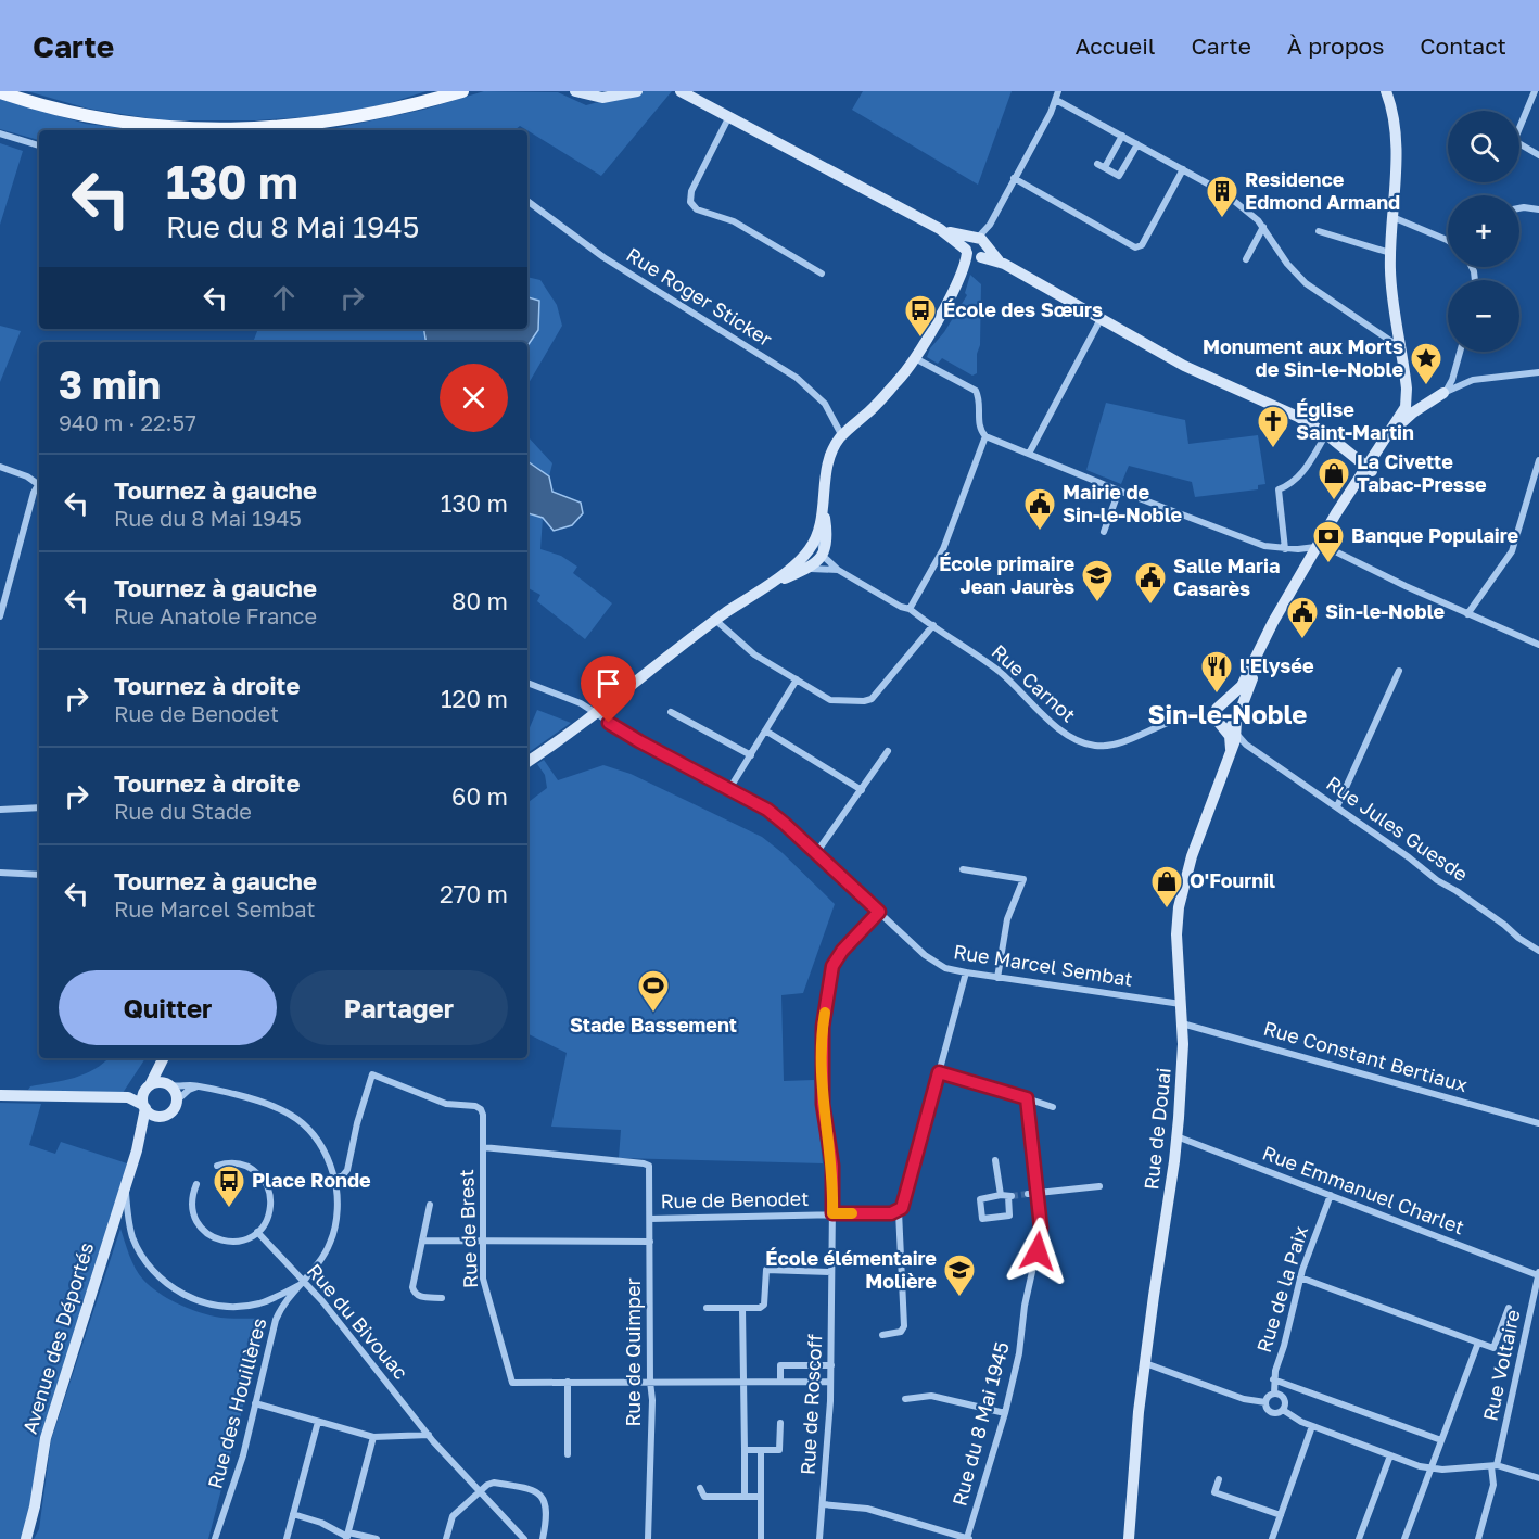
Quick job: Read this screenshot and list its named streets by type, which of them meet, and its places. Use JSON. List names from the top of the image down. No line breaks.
{"streets":{"street":["Rue Roger Sticker","Rue Carnot","Rue Jules Guesde","Rue Marcel Sembat","Rue Constant Bertiaux","Rue de Douai","Rue Emmanuel Charlet","Rue de Benodet","Rue de Brest","Rue de la Paix","Rue du Bivouac","Avenue des Déportés","Rue de Quimper","Rue Voltaire","Rue des Houillères","Rue de Roscoff","Rue du 8 Mai 1945"]},"crossings":[["Rue Carnot","Rue de Douai"],["Rue Jules Guesde","Rue de Douai"],["Rue Marcel Sembat","Rue de Douai"],["Rue Marcel Sembat","Rue de Roscoff"],["Rue Constant Bertiaux","Rue de Douai"],["Rue de Douai","Rue Emmanuel Charlet"],["Rue Emmanuel Charlet","Rue de la Paix"],["Rue Emmanuel Charlet","Rue Voltaire"],["Rue de Benodet","Rue de Quimper"],["Rue de Benodet","Rue de Roscoff"],["Rue de Brest","Rue du Bivouac"],["Rue de Brest","Avenue des Déportés"],["Rue de Brest","Rue de Quimper"],["Rue de Brest","Rue des Houillères"],["Rue du Bivouac","Avenue des Déportés"],["Rue du Bivouac","Rue des Houillères"],["Avenue des Déportés","Rue des Houillères"]],"districts":["Sin-le-Noble"],"places":{"building":["Residence Edmond Armand"],"bus stop":["École des Sœurs","Place Ronde"],"place":["Monument aux Morts de Sin-le-Noble"],"church":["Église Saint-Martin"],"shop":["La Civette Tabac-Presse","O'Fournil"],"public building":["Mairie de Sin-le-Noble","Salle Maria Casarès","Sin-le-Noble"],"bank":["Banque Populaire"],"school or university":["École primaire Jean Jaurès","École élémentaire Molière"],"restaurant":["l'Elysée"],"sports":["Stade Bassement"]},"page":{"header":"Carte","nav":["Accueil","Carte","À propos","Contact"],"map_buttons":["+","−"],"turn":["130 m","Rue du 8 Mai 1945"],"heading":["3 min","940 m · 22:57"],"list":[{"name":"Tournez à gauche","note":"Rue du 8 Mai 1945","value":"130 m"},{"name":"Tournez à gauche","note":"Rue Anatole France","value":"80 m"},{"name":"Tournez à droite","note":"Rue de Benodet","value":"120 m"},{"name":"Tournez à droite","note":"Rue du Stade","value":"60 m"},{"name":"Tournez à gauche","note":"Rue Marcel Sembat","value":"270 m"}],"buttons":["Quitter","Partager"]}}
